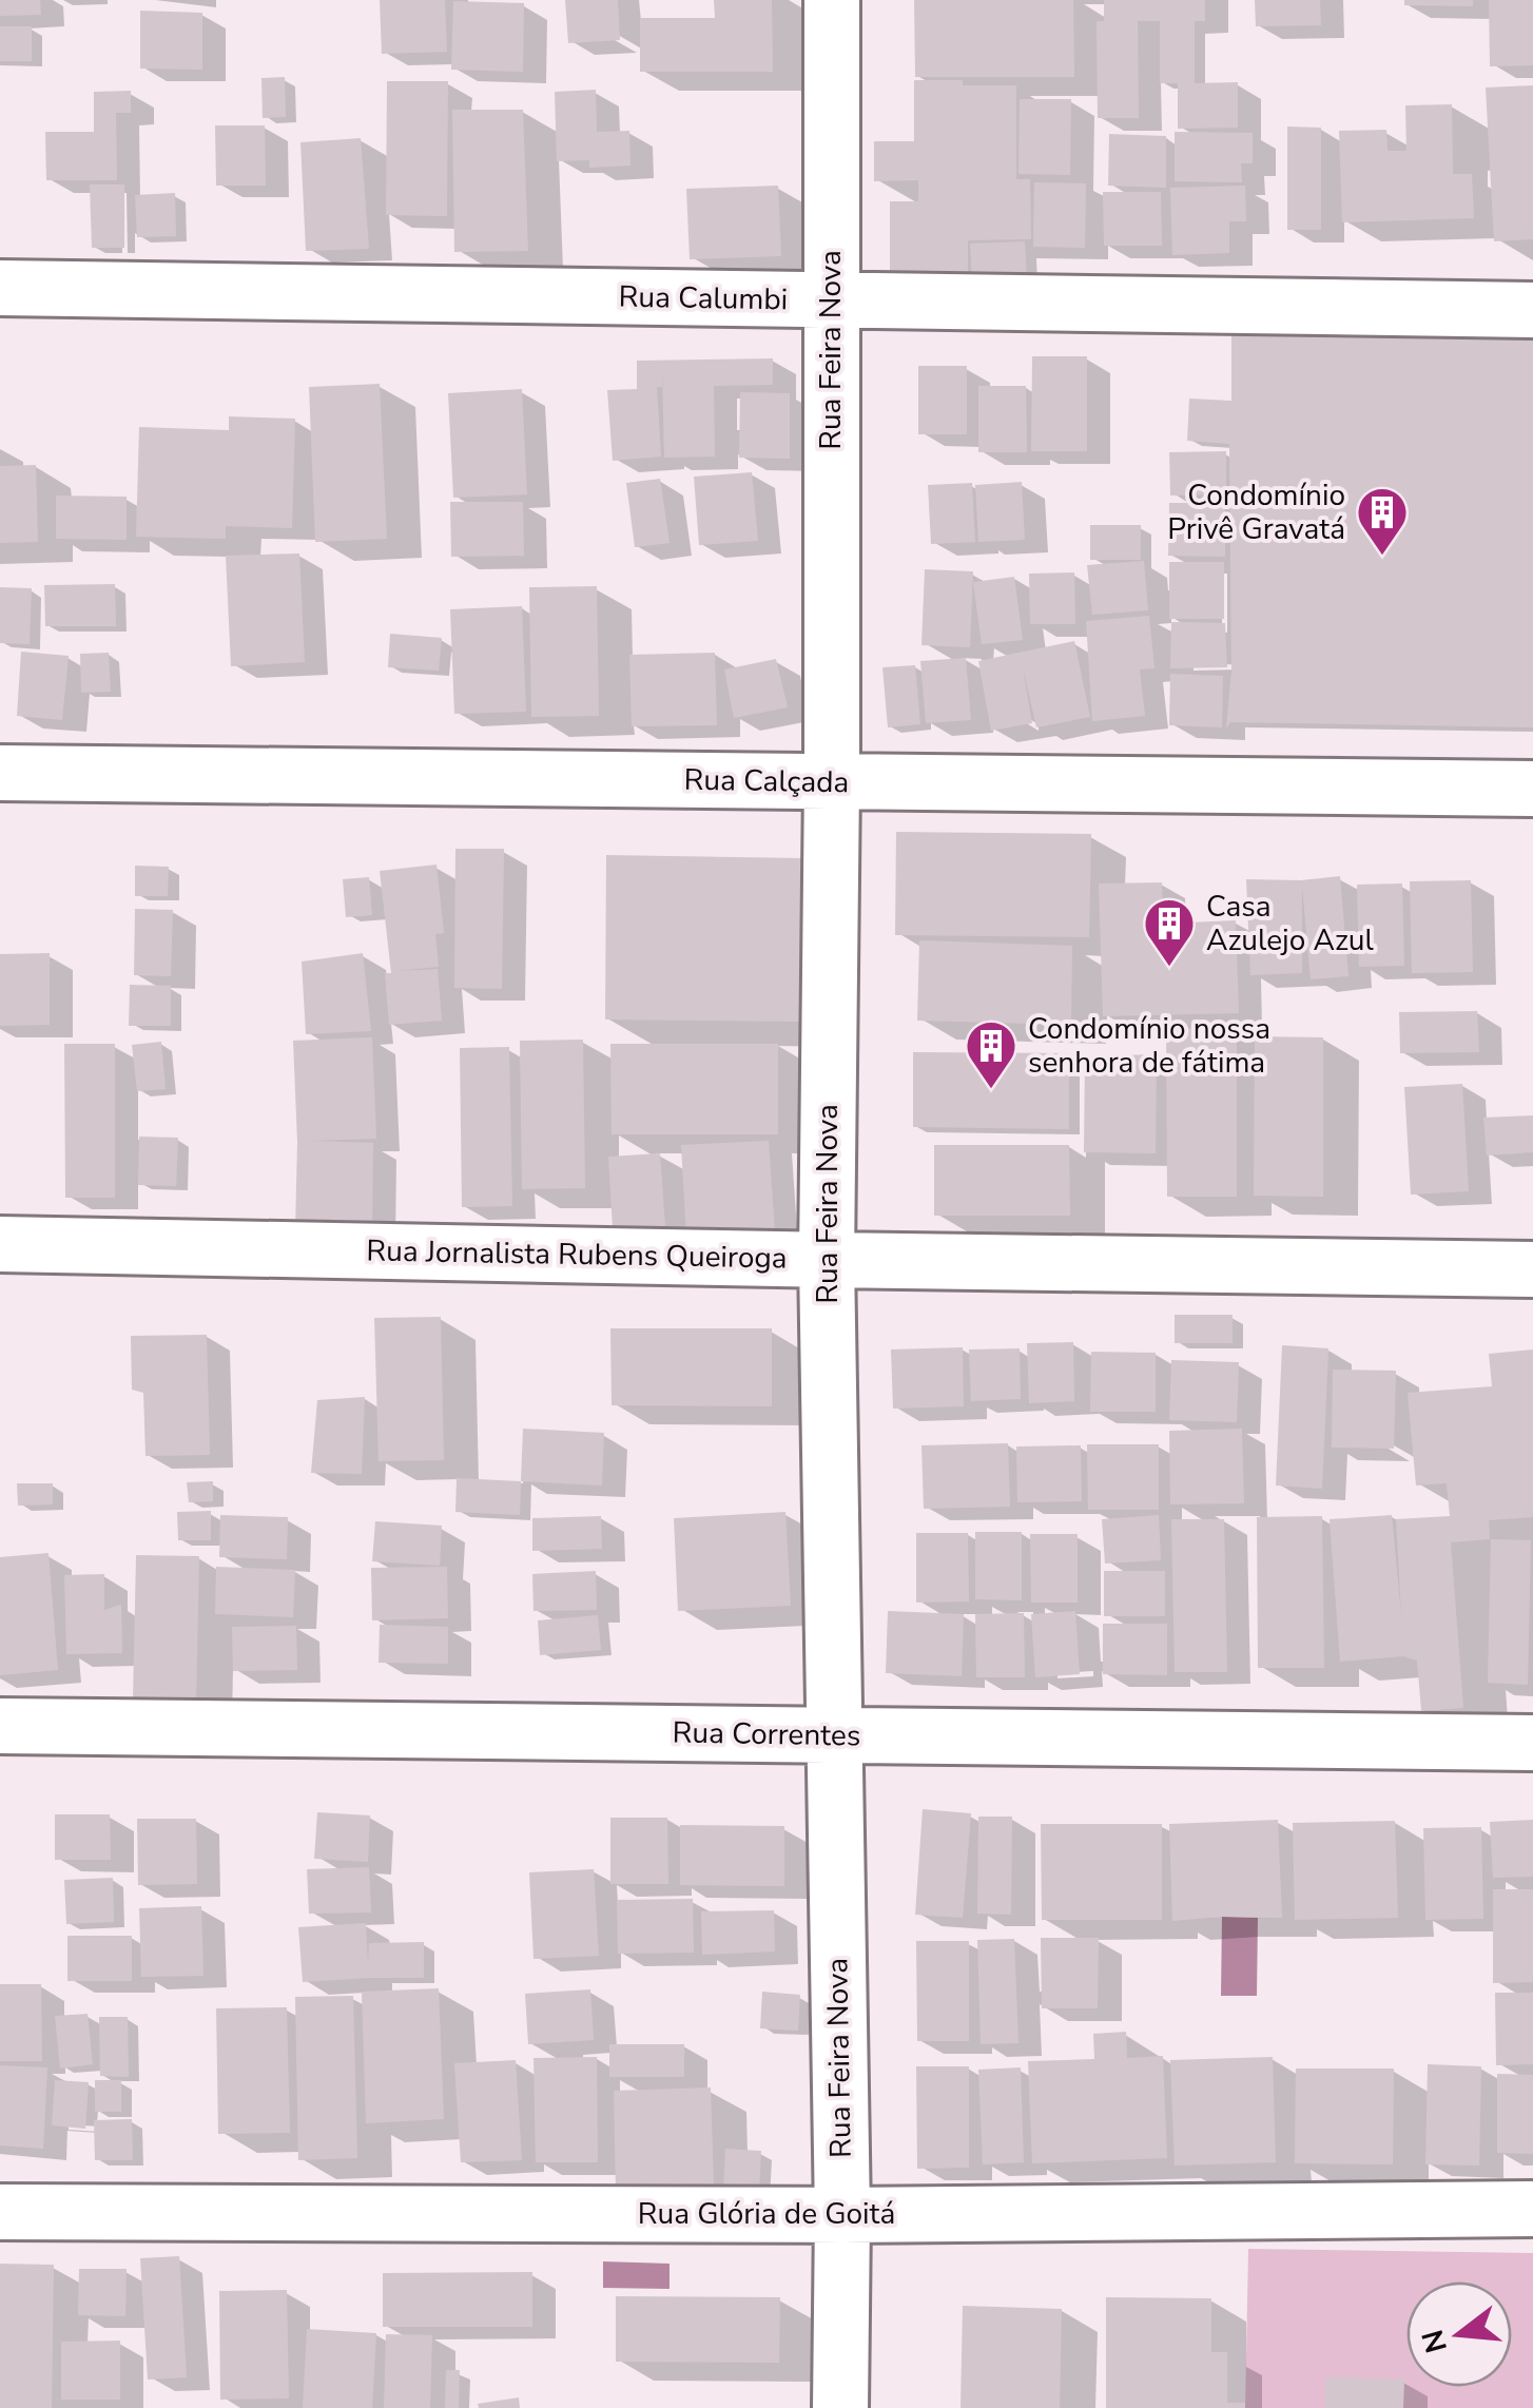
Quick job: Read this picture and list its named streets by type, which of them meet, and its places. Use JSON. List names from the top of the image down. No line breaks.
{"streets":{"street":["Rua Calumbi","Rua Feira Nova","Rua Calçada","Rua Jornalista Rubens Queiroga","Rua Correntes","Rua Glória de Goitá"]},"crossings":[["Rua Calumbi","Rua Feira Nova"],["Rua Feira Nova","Rua Calçada"],["Rua Feira Nova","Rua Jornalista Rubens Queiroga"],["Rua Feira Nova","Rua Correntes"],["Rua Feira Nova","Rua Glória de Goitá"]],"places":{"building":["Condomínio Privê Gravatá","Casa Azulejo Azul","Condomínio nossa senhora de fátima"]},"north":"left"}
